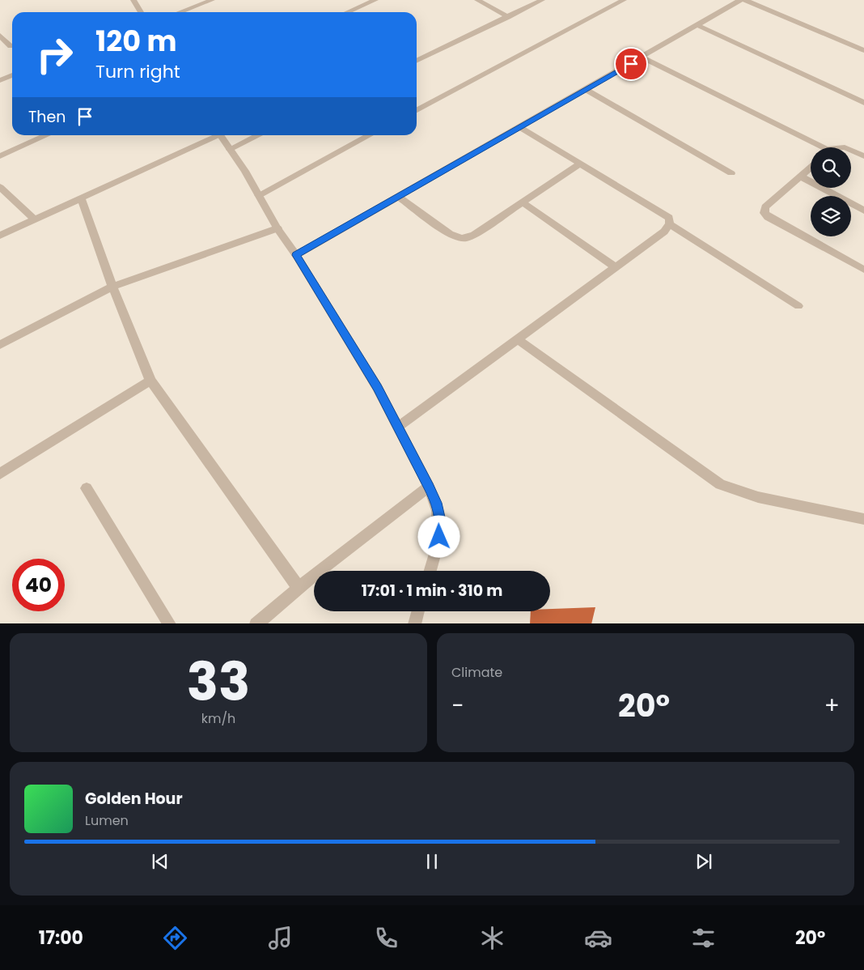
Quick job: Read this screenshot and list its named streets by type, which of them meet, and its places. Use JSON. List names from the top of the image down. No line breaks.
{"page":{"turn":["120 m","Turn right"],"then":"Then","limit":"40","trip":"17:01 · 1 min · 310 m","tile":[["33","km/h"],"Climate"],"heat":["−","20°","+"],"song":["Golden Hour","Lumen"],"tabs":["17:00","20°"]}}
